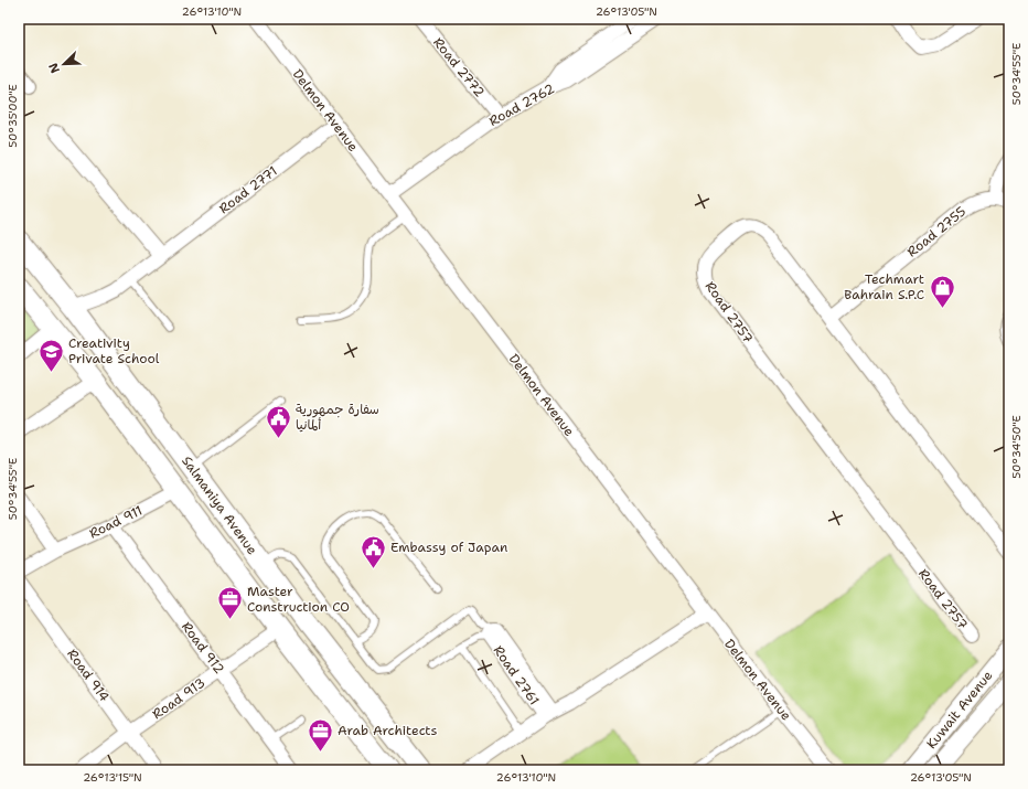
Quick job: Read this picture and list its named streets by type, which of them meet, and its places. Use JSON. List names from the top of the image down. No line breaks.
{"streets":{"main road":["Salmaniya Avenue","Kuwait Avenue"],"street":["Road 2772","Road 2762","Delmon Avenue","Road 2771","Road 2755","Road 2757","Road 911","Road 912","Road 914","Road 2761","Road 913"]},"crossings":[["Road 2772","Road 2762"],["Road 2762","Delmon Avenue"],["Delmon Avenue","Road 2771"],["Delmon Avenue","Road 2761"],["Road 2771","Salmaniya Avenue"],["Road 2755","Road 2757"],["Salmaniya Avenue","Road 911"],["Salmaniya Avenue","Road 913"],["Road 911","Road 912"],["Road 912","Road 913"],["Road 914","Road 913"]],"places":{"shop":["Techmart Bahrain S.P.C"],"school or university":["Creativity Private School"],"public building":["سفارة جمهورية ألمانيا","Embassy of Japan"],"office":["Master Construction CO","Arab Architects"]},"north":"bottom left","coordinates":["26°13'10\"N","26°13'05\"N","50°34'55\"E","50°35'00\"E","50°34'50\"E","26°13'15\"N"]}
